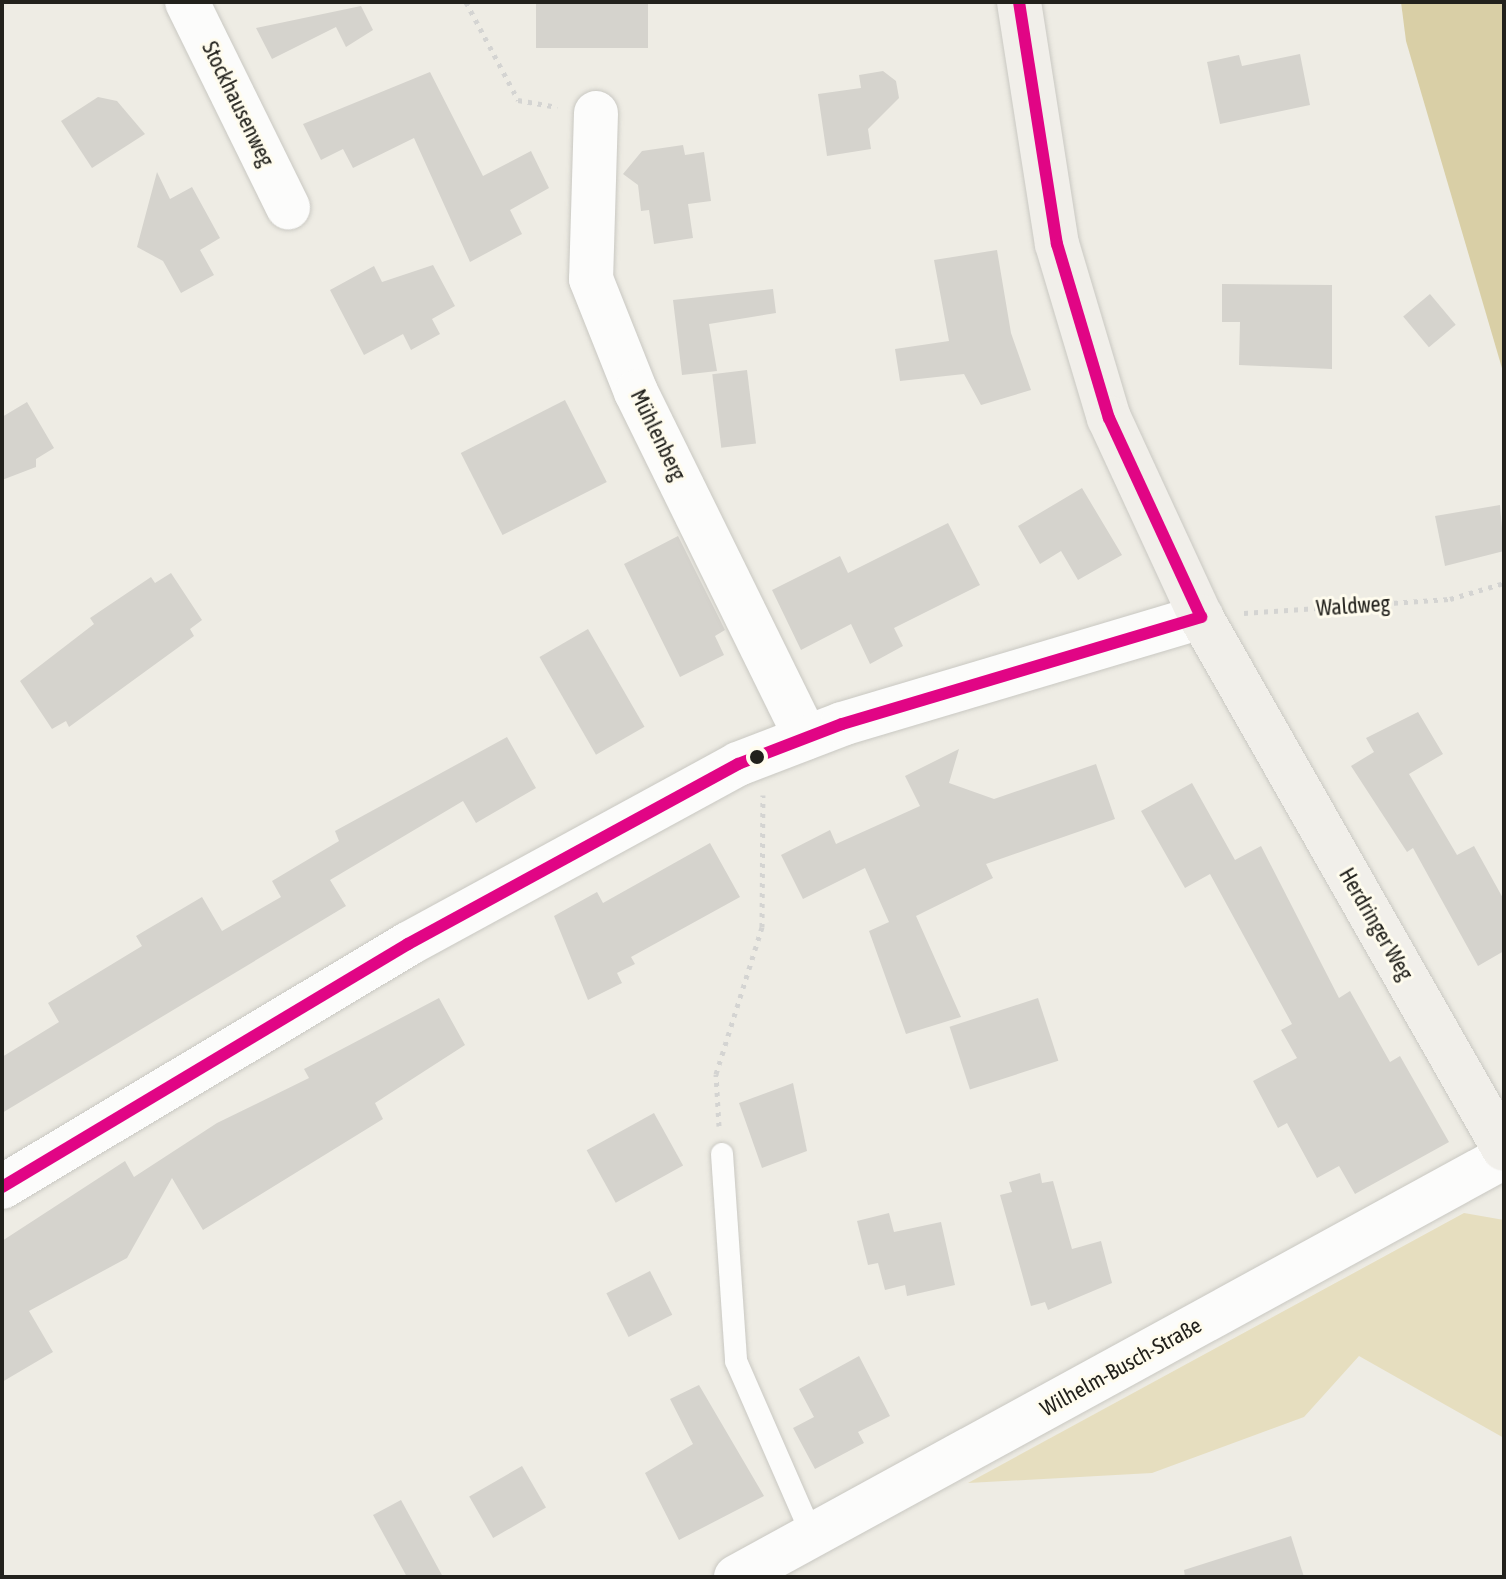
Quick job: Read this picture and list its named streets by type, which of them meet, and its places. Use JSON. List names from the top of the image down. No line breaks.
{"streets":{"main road":["Herdringer Weg"],"street":["Stockhausenweg","Mühlenberg","Wilhelm-Busch-Straße"],"path":["Waldweg"]},"crossings":[["Waldweg","Herdringer Weg"]]}
